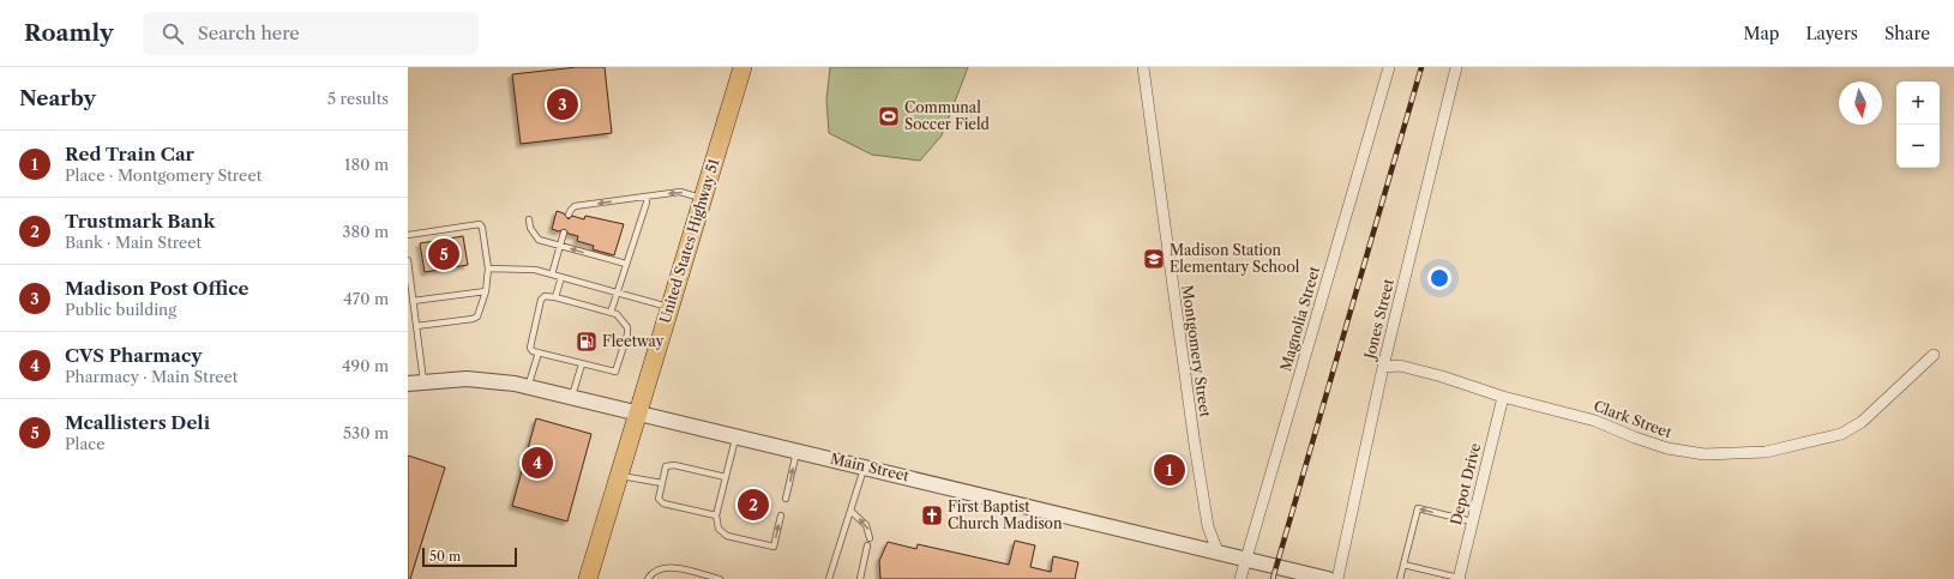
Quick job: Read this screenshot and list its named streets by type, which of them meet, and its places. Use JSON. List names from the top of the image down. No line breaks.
{"streets":{"main road":["United States Highway 51"],"street":["Magnolia Street","Jones Street","Montgomery Street","Clark Street","Main Street","Depot Drive"]},"crossings":[["United States Highway 51","Main Street"],["Magnolia Street","Main Street"],["Jones Street","Clark Street"],["Montgomery Street","Main Street"],["Clark Street","Depot Drive"]],"places":{"sports":["Communal Soccer Field"],"school or university":["Madison Station Elementary School"],"fuel station":["Fleetway"],"church":["First Baptist Church Madison"]},"scale_bar":"50 m","north":"bottom","page":{"header":"Roamly","search":"Search here","nav":["Map","Layers","Share"],"heading":["Nearby","5 results"],"map_buttons":["+","−"],"pins":["3","5","4","1","2"],"list":[{"mark":"1","name":"Red Train Car","note":"Place · Montgomery Street","value":"180 m"},{"mark":"2","name":"Trustmark Bank","note":"Bank · Main Street","value":"380 m"},{"mark":"3","name":"Madison Post Office","note":"Public building","value":"470 m"},{"mark":"4","name":"CVS Pharmacy","note":"Pharmacy · Main Street","value":"490 m"},{"mark":"5","name":"Mcallisters Deli","note":"Place","value":"530 m"}],"scale":"50 m"}}
